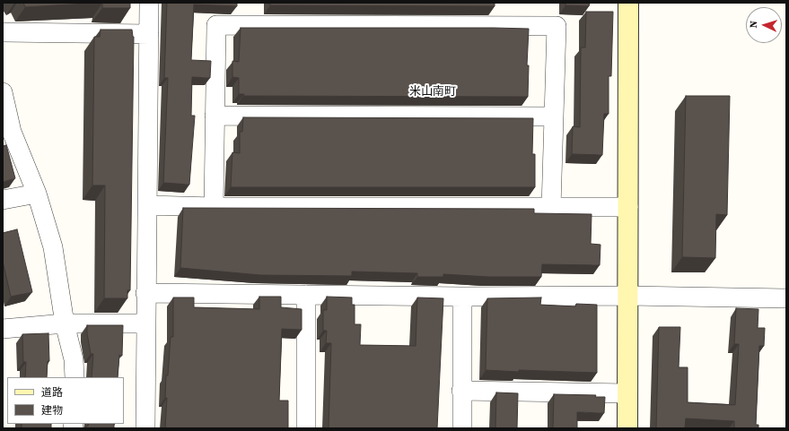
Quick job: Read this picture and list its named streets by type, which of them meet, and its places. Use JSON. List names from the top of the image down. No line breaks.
{"districts":["米山南町"],"legend":["道路","建物"],"north":"left"}
